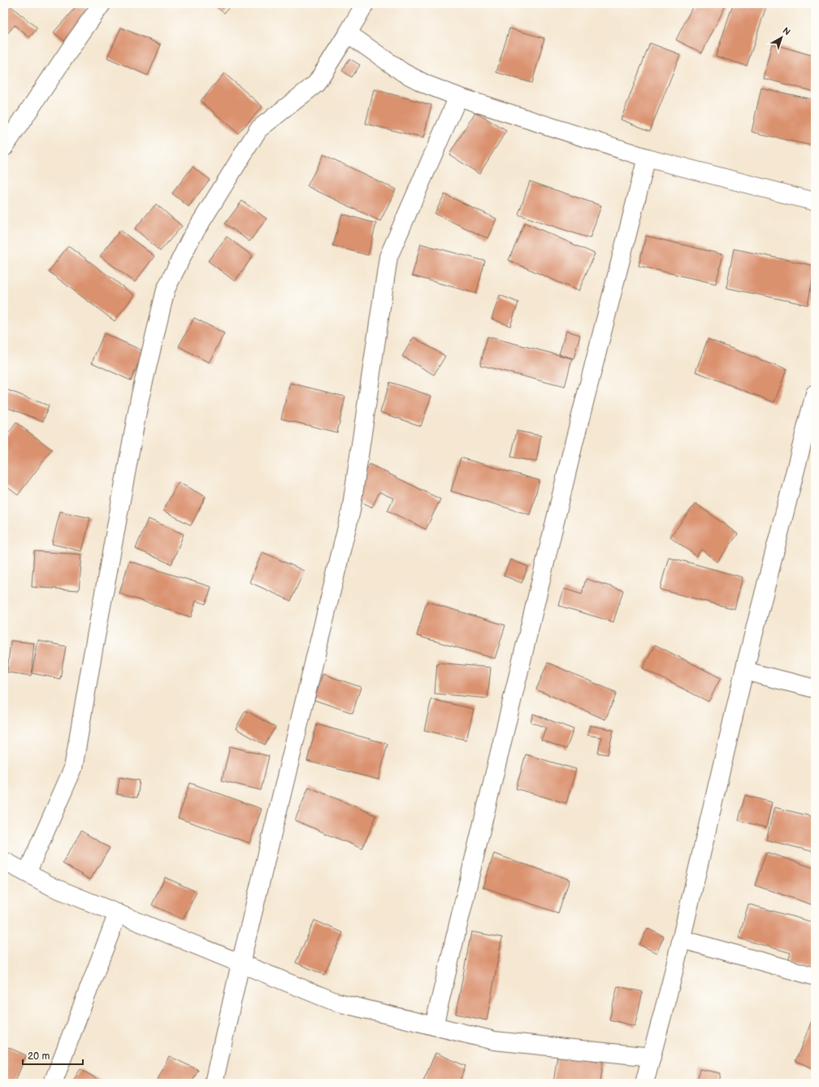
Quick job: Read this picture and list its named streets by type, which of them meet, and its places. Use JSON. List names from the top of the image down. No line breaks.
{"scale_bar":"20 m","north":"top right"}
